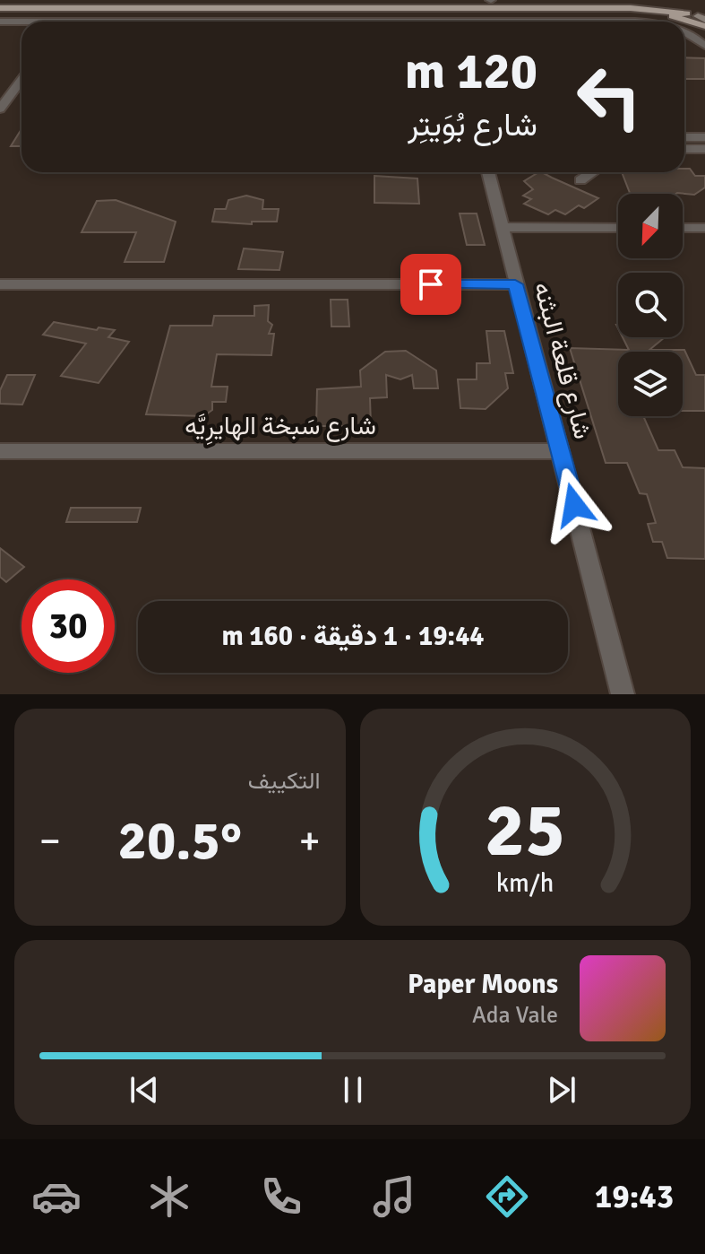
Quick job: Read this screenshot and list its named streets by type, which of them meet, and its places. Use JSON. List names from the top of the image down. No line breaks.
{"streets":{"street":["شارع قلعة البثنه","شارع سَبخة الهايرِيَّه"]},"crossings":[["شارع قلعة البثنه","شارع سَبخة الهايرِيَّه"]],"north":"bottom left","page":{"turn":["120 m","شارع بُوَيتِر"],"limit":"30","trip":"19:44 · 1 دقيقة · 160 m","tile":"التكييف","heat":["−","20.5°","+"],"song":["Paper Moons","Ada Vale"],"tabs":"19:43","gauge":["25","km/h"]}}
